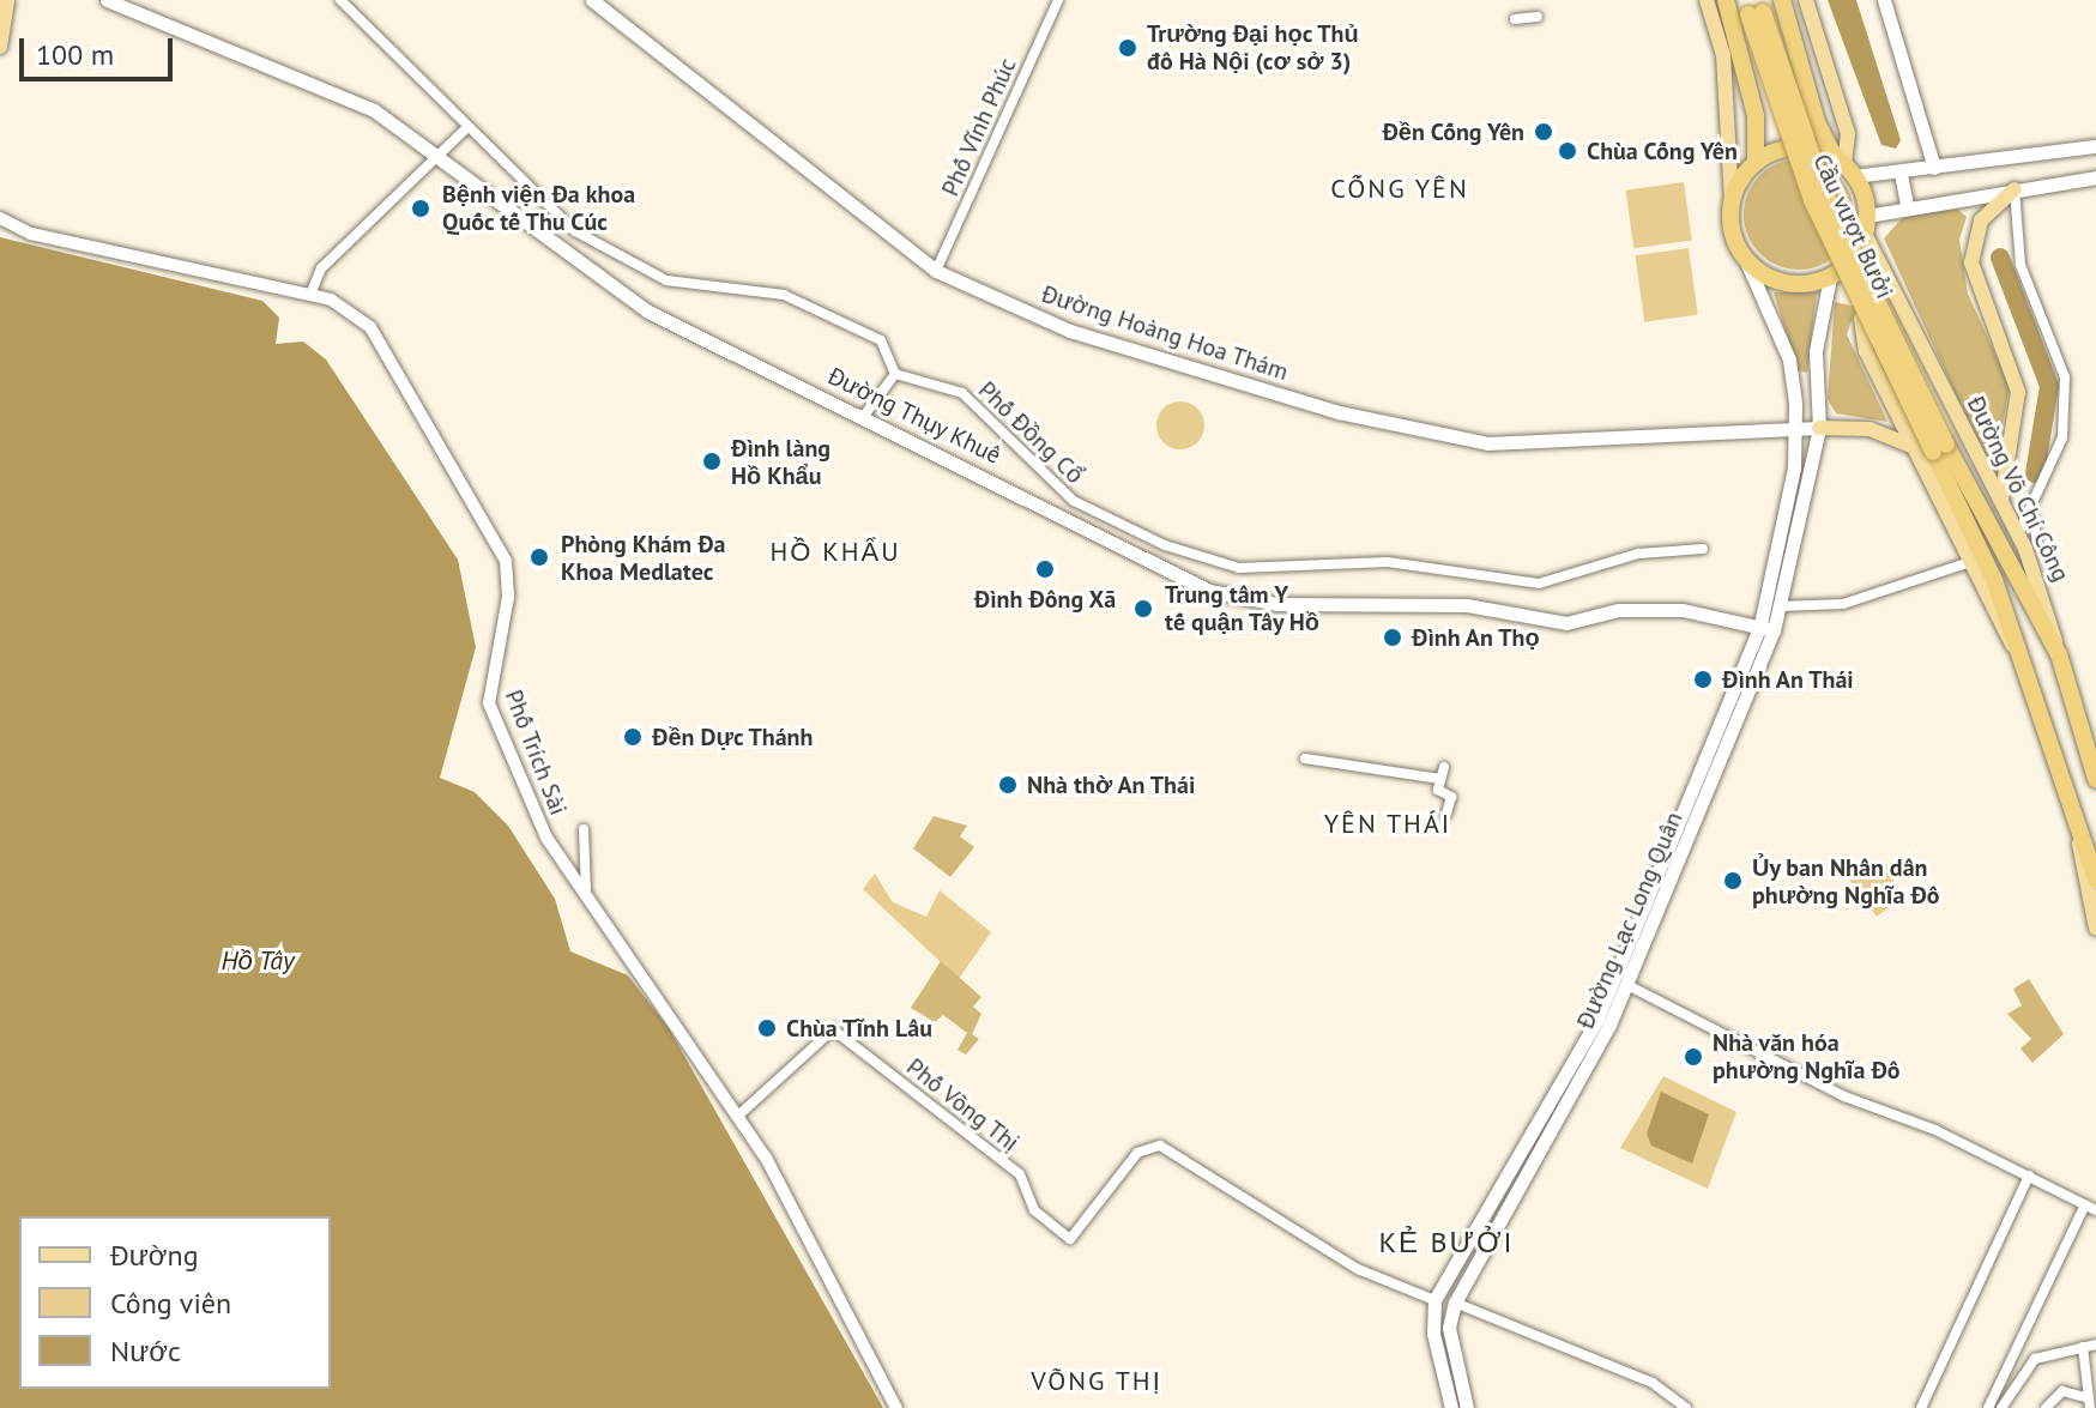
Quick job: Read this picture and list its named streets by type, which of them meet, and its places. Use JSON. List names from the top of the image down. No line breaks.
{"streets":{"highway":["Cầu vượt Bưởi","Đường Võ Chí Công"],"main road":["Đường Hoàng Hoa Thám","Đường Thụy Khuê","Đường Lạc Long Quân"],"street":["Phố Vĩnh Phúc","Phố Đồng Cổ","Phố Trích Sài","Phố Võng Thị"]},"crossings":[["Phố Vĩnh Phúc","Đường Hoàng Hoa Thám"],["Đường Hoàng Hoa Thám","Đường Lạc Long Quân"],["Đường Thụy Khuê","Đường Lạc Long Quân"],["Đường Võ Chí Công","Đường Lạc Long Quân"],["Phố Trích Sài","Phố Võng Thị"],["Đường Lạc Long Quân","Phố Võng Thị"]],"districts":["CỐNG YÊN","HỒ KHẨU","YÊN THÁI","KẺ BƯỞI","VÕNG THỊ"],"water":["Hồ Tây"],"places":["Trường Đại học Thủ đô Hà Nội (cơ sở 3)","Đền Cống Yên","Chùa Cống Yên","Bệnh viện Đa khoa Quốc tế Thu Cúc","Đình làng Hồ Khẩu","Phòng Khám Đa Khoa Medlatec","Đình Đông Xã","Trung tâm Y tế quận Tây Hồ","Đình An Thọ","Đình An Thái","Đền Dực Thánh","Nhà thờ An Thái","Ủy ban Nhân dân phường Nghĩa Đô","Chùa Tĩnh Lâu","Nhà văn hóa phường Nghĩa Đô"],"legend":["Đường","Công viên","Nước"],"scale_bar":"100 m"}
